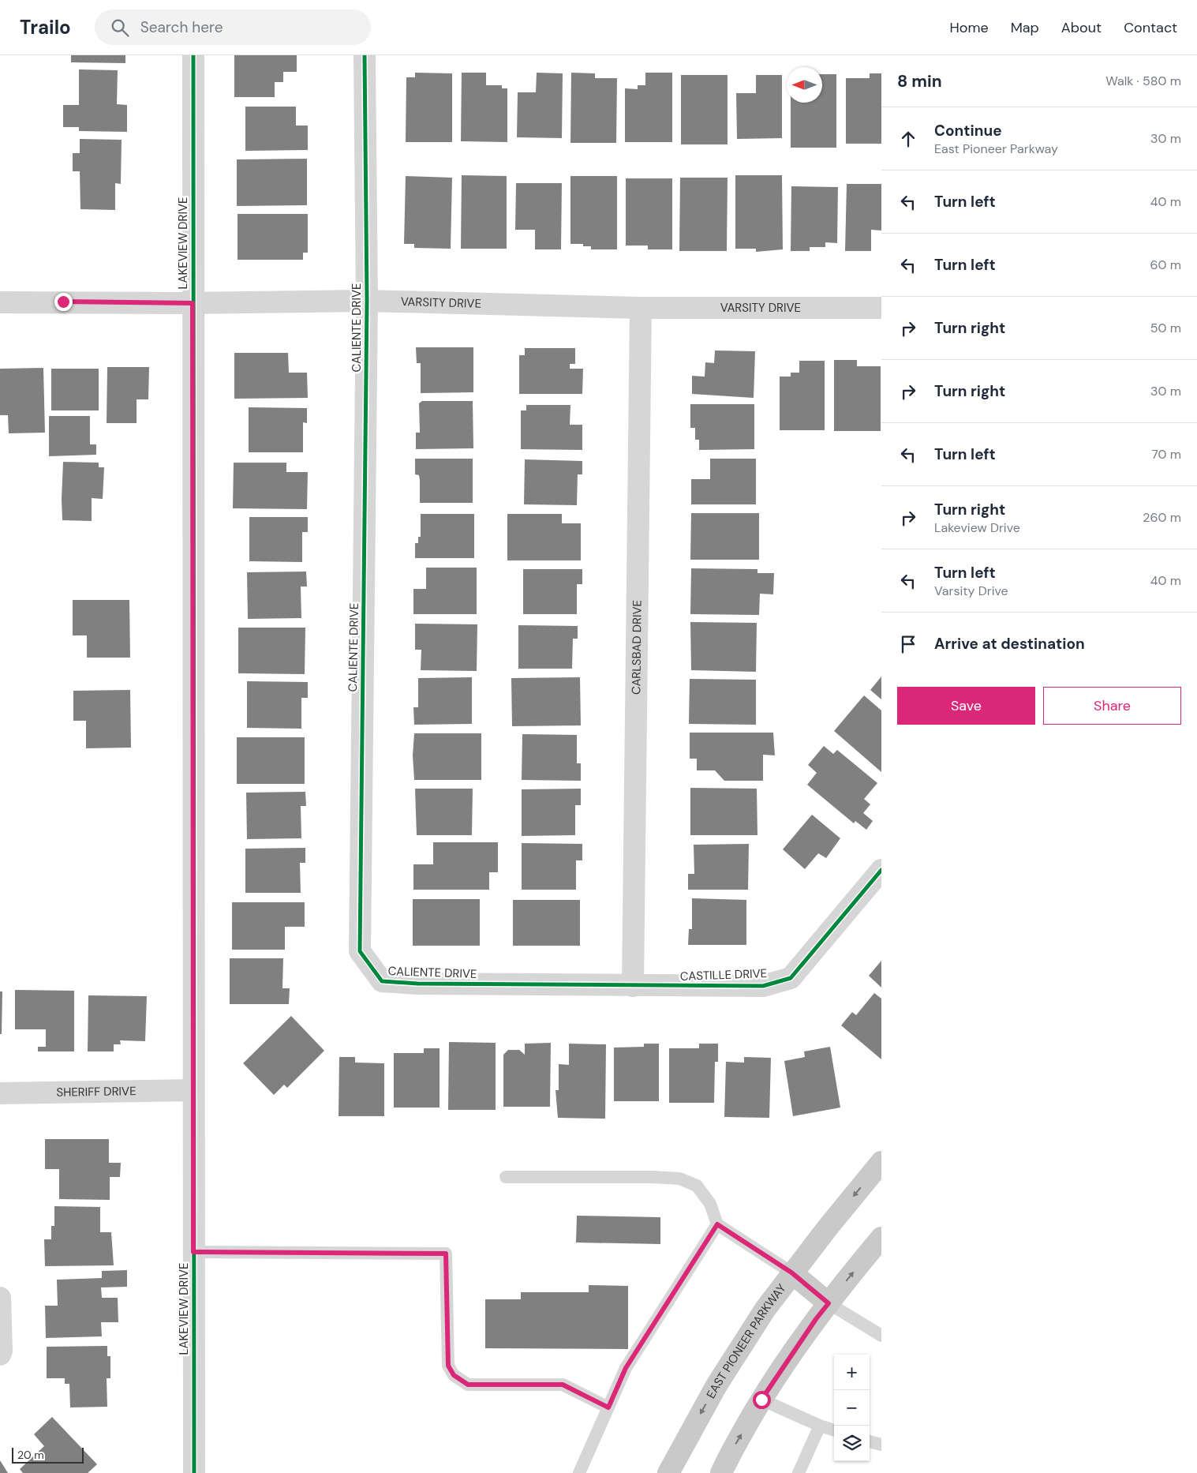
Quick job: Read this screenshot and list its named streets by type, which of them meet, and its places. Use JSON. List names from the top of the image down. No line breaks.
{"streets":{"main road":["EAST PIONEER PARKWAY"],"street":["LAKEVIEW DRIVE","VARSITY DRIVE","CALIENTE DRIVE","CARLSBAD DRIVE","CASTILLE DRIVE","SHERIFF DRIVE"]},"crossings":[["LAKEVIEW DRIVE","VARSITY DRIVE"],["LAKEVIEW DRIVE","SHERIFF DRIVE"],["VARSITY DRIVE","CALIENTE DRIVE"],["VARSITY DRIVE","CARLSBAD DRIVE"],["CALIENTE DRIVE","CARLSBAD DRIVE"],["CALIENTE DRIVE","CASTILLE DRIVE"],["CARLSBAD DRIVE","CASTILLE DRIVE"]],"scale_bar":"20 m","north":"left","page":{"header":"Trailo","search":"Search here","nav":["Home","Map","About","Contact"],"heading":["8 min","Walk · 580 m"],"list":[["Continue","East Pioneer Parkway","30 m"],["Turn left","40 m"],["Turn left","60 m"],["Turn right","50 m"],["Turn right","30 m"],["Turn left","70 m"],["Turn right","Lakeview Drive","260 m"],["Turn left","Varsity Drive","40 m"],"Arrive at destination"],"buttons":["Save","Share"],"map_buttons":["+","−"],"scale":"20 m"}}
